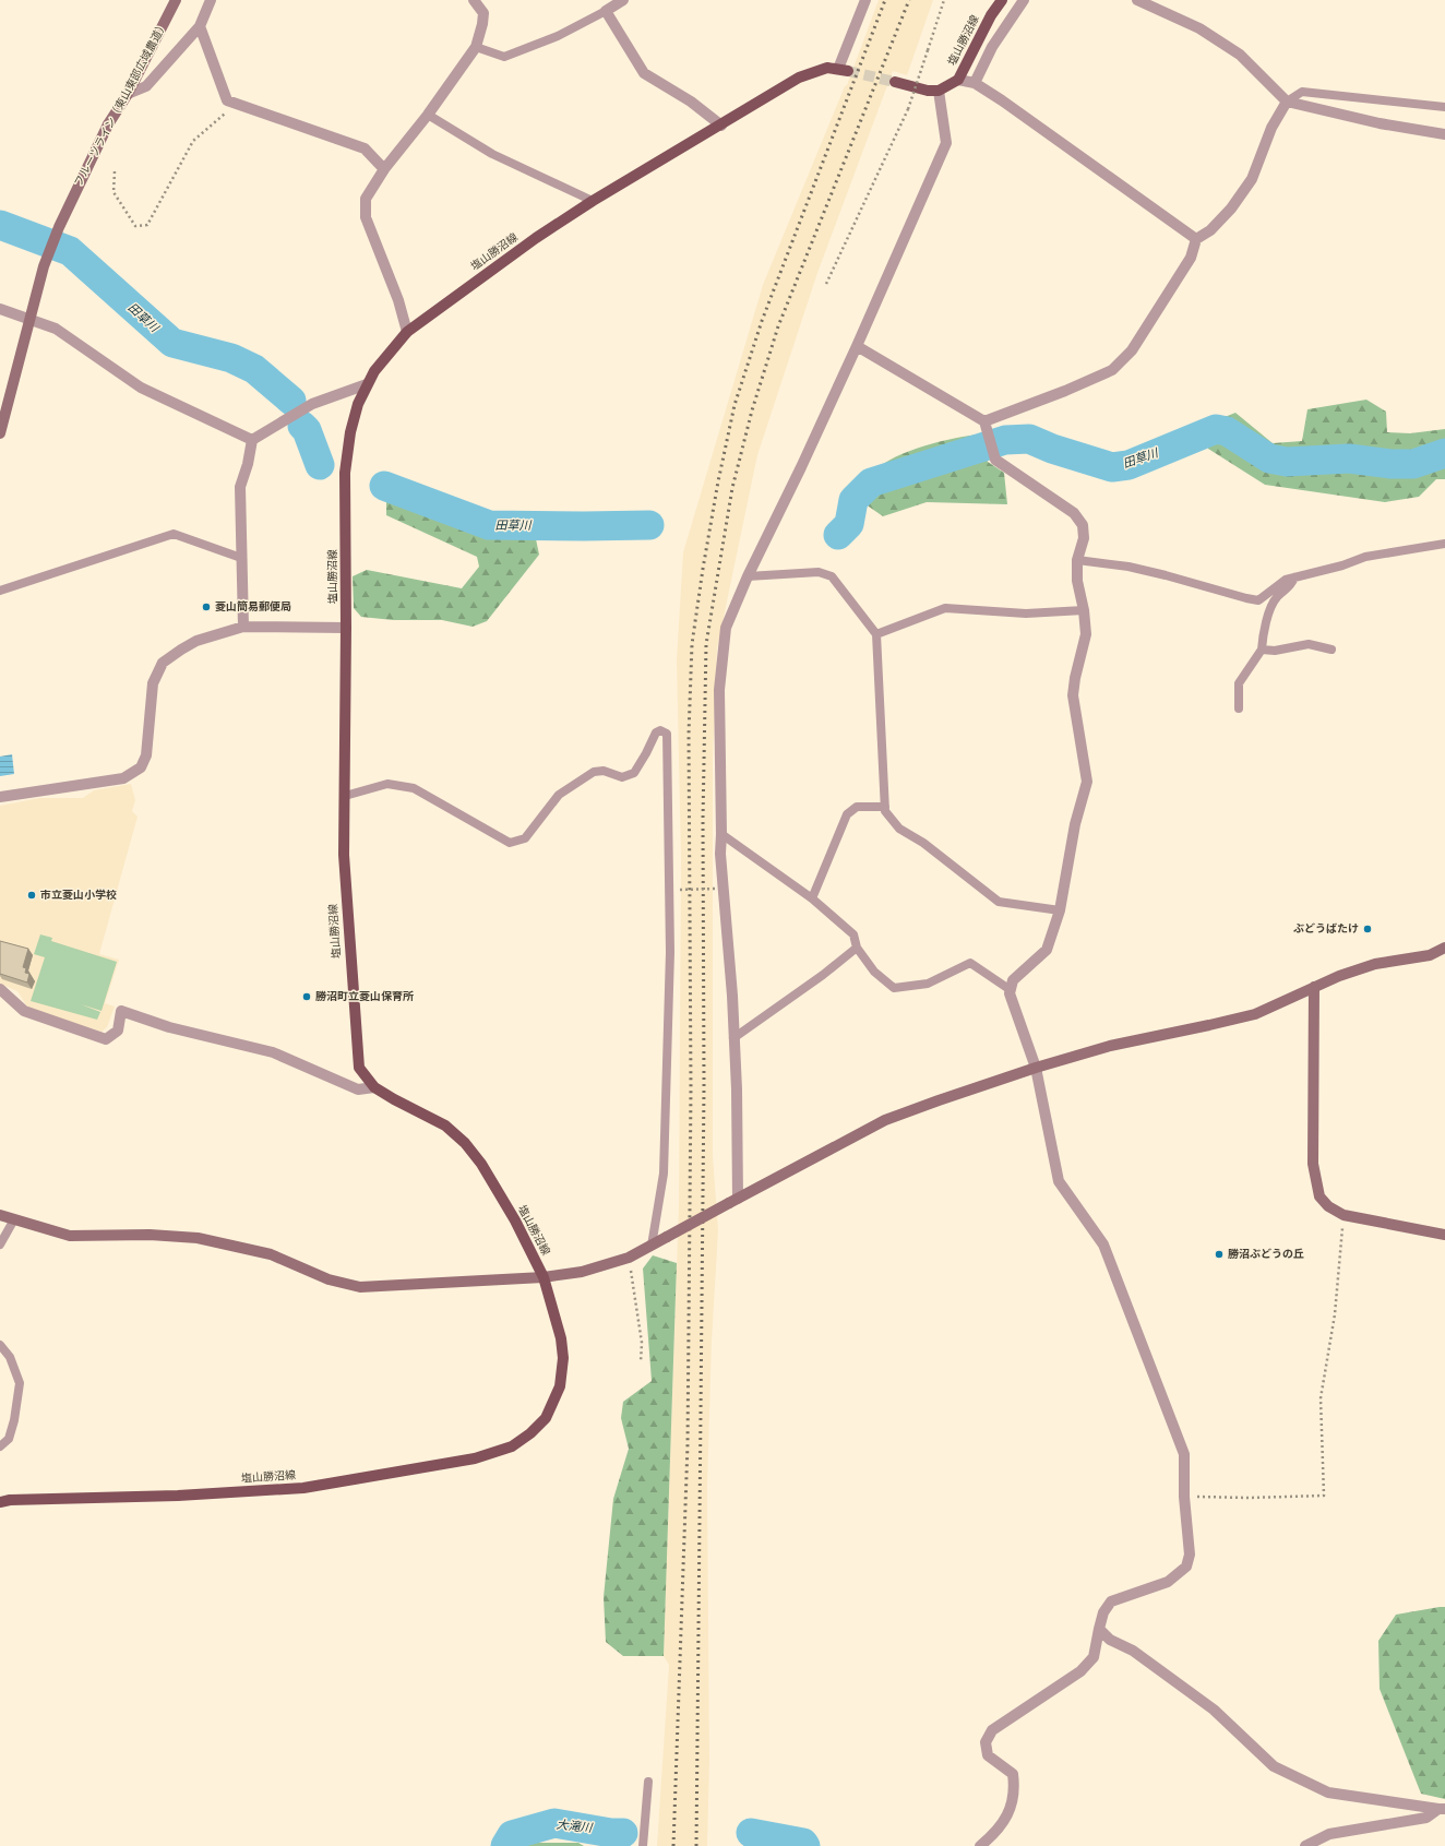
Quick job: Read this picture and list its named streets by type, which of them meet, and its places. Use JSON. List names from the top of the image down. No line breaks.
{"streets":{"main road":["塩山勝沼線"],"street":["フルーツライン（東山東部広域農道）"]},"water":["田草川","大滝川"],"places":["菱山簡易郵便局","市立菱山小学校","ぶどうばたけ","勝沼町立菱山保育所","勝沼ぶどうの丘"]}
